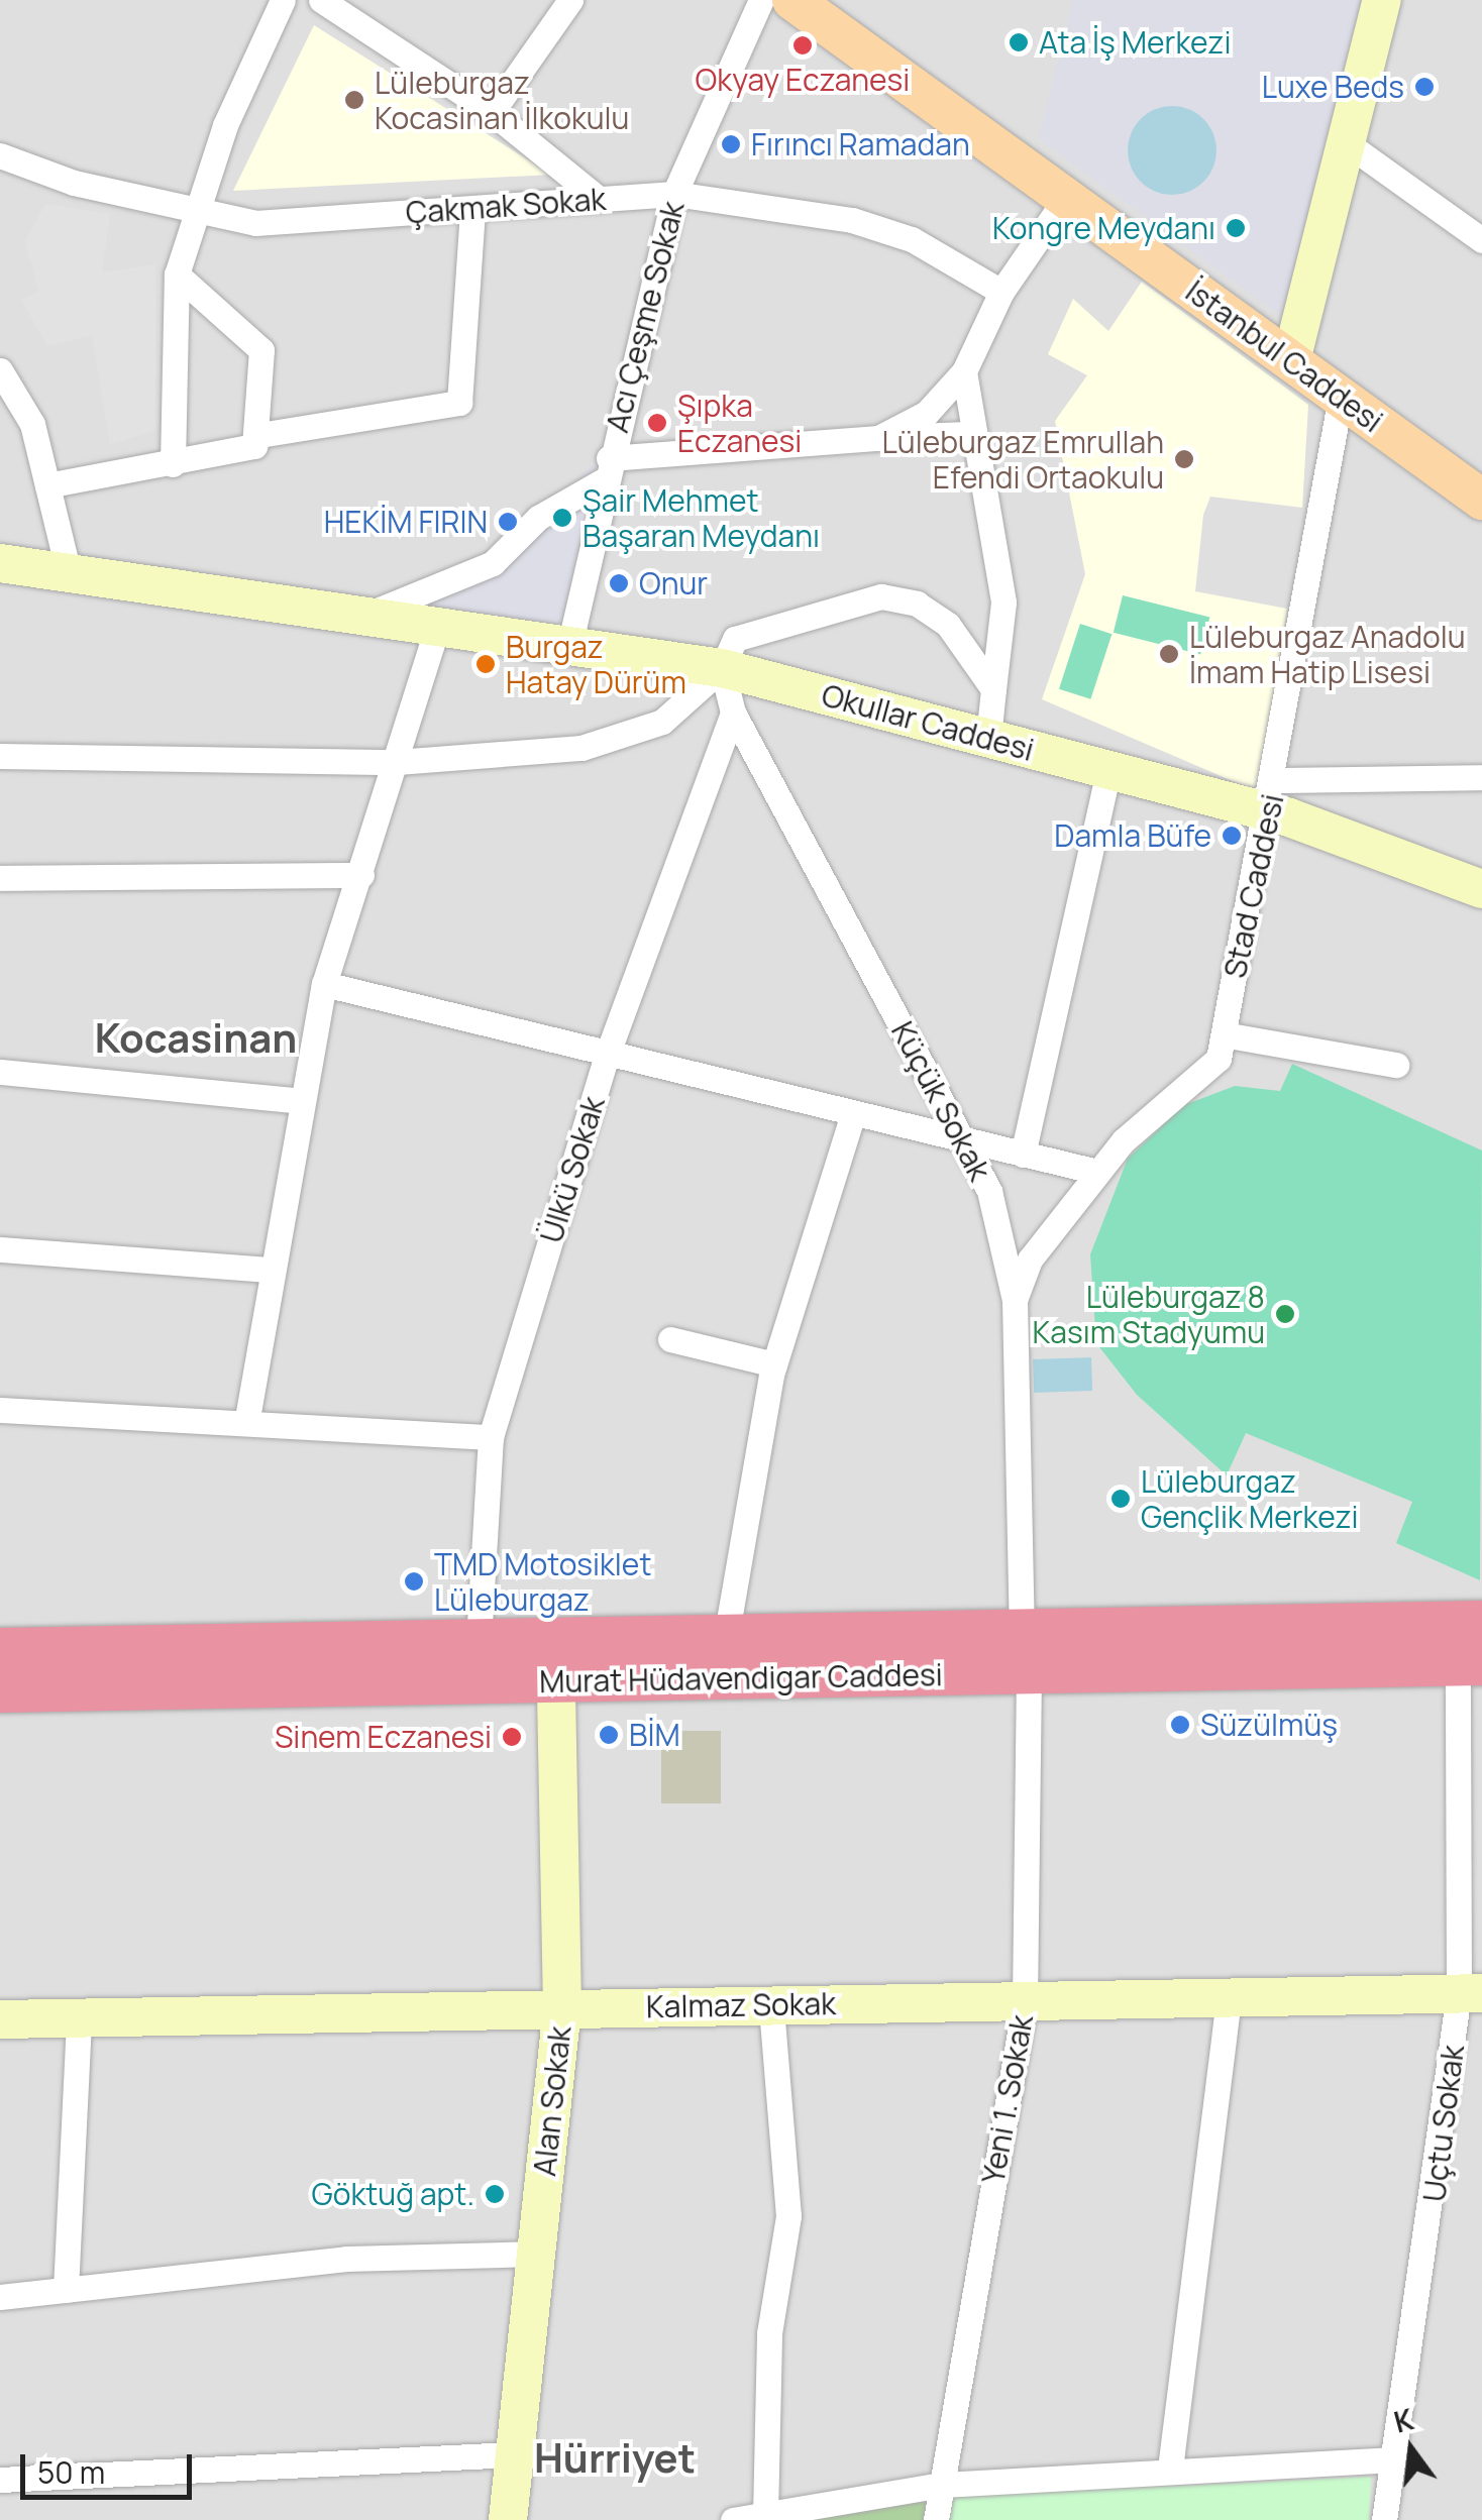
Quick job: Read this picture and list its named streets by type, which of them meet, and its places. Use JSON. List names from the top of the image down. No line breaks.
{"streets":{"highway":["Murat Hüdavendigar Caddesi"],"main road":["İstanbul Caddesi"],"street":["Çakmak Sokak","Acı Çeşme Sokak","Okullar Caddesi","Stad Caddesi","Küçük Sokak","Ülkü Sokak","Kalmaz Sokak","Yeni 1. Sokak","Alan Sokak","Uçtu Sokak"]},"crossings":[["Çakmak Sokak","Acı Çeşme Sokak"],["Acı Çeşme Sokak","Okullar Caddesi"],["İstanbul Caddesi","Stad Caddesi"],["Okullar Caddesi","Stad Caddesi"],["Okullar Caddesi","Küçük Sokak"],["Stad Caddesi","Küçük Sokak"],["Küçük Sokak","Ülkü Sokak"],["Küçük Sokak","Murat Hüdavendigar Caddesi"],["Küçük Sokak","Yeni 1. Sokak"],["Ülkü Sokak","Murat Hüdavendigar Caddesi"],["Murat Hüdavendigar Caddesi","Yeni 1. Sokak"],["Murat Hüdavendigar Caddesi","Alan Sokak"],["Murat Hüdavendigar Caddesi","Uçtu Sokak"],["Kalmaz Sokak","Yeni 1. Sokak"],["Kalmaz Sokak","Alan Sokak"],["Kalmaz Sokak","Uçtu Sokak"]],"districts":["Kocasinan","Hürriyet"],"places":["Ata İş Merkezi","Okyay Eczanesi","Luxe Beds","Lüleburgaz Kocasinan İlkokulu","Fırıncı Ramadan","Kongre Meydanı","Şıpka Eczanesi","Lüleburgaz Emrullah Efendi Ortaokulu","Şair Mehmet Başaran Meydanı","HEKİM FIRIN","Onur","Lüleburgaz Anadolu İmam Hatip Lisesi","Burgaz Hatay Dürüm","Damla Büfe","Lüleburgaz 8 Kasım Stadyumu","Lüleburgaz Gençlik Merkezi","TMD Motosiklet Lüleburgaz","Süzülmüş","BİM","Sinem Eczanesi","Göktuğ apt."],"scale_bar":"50 m","north":"top"}
